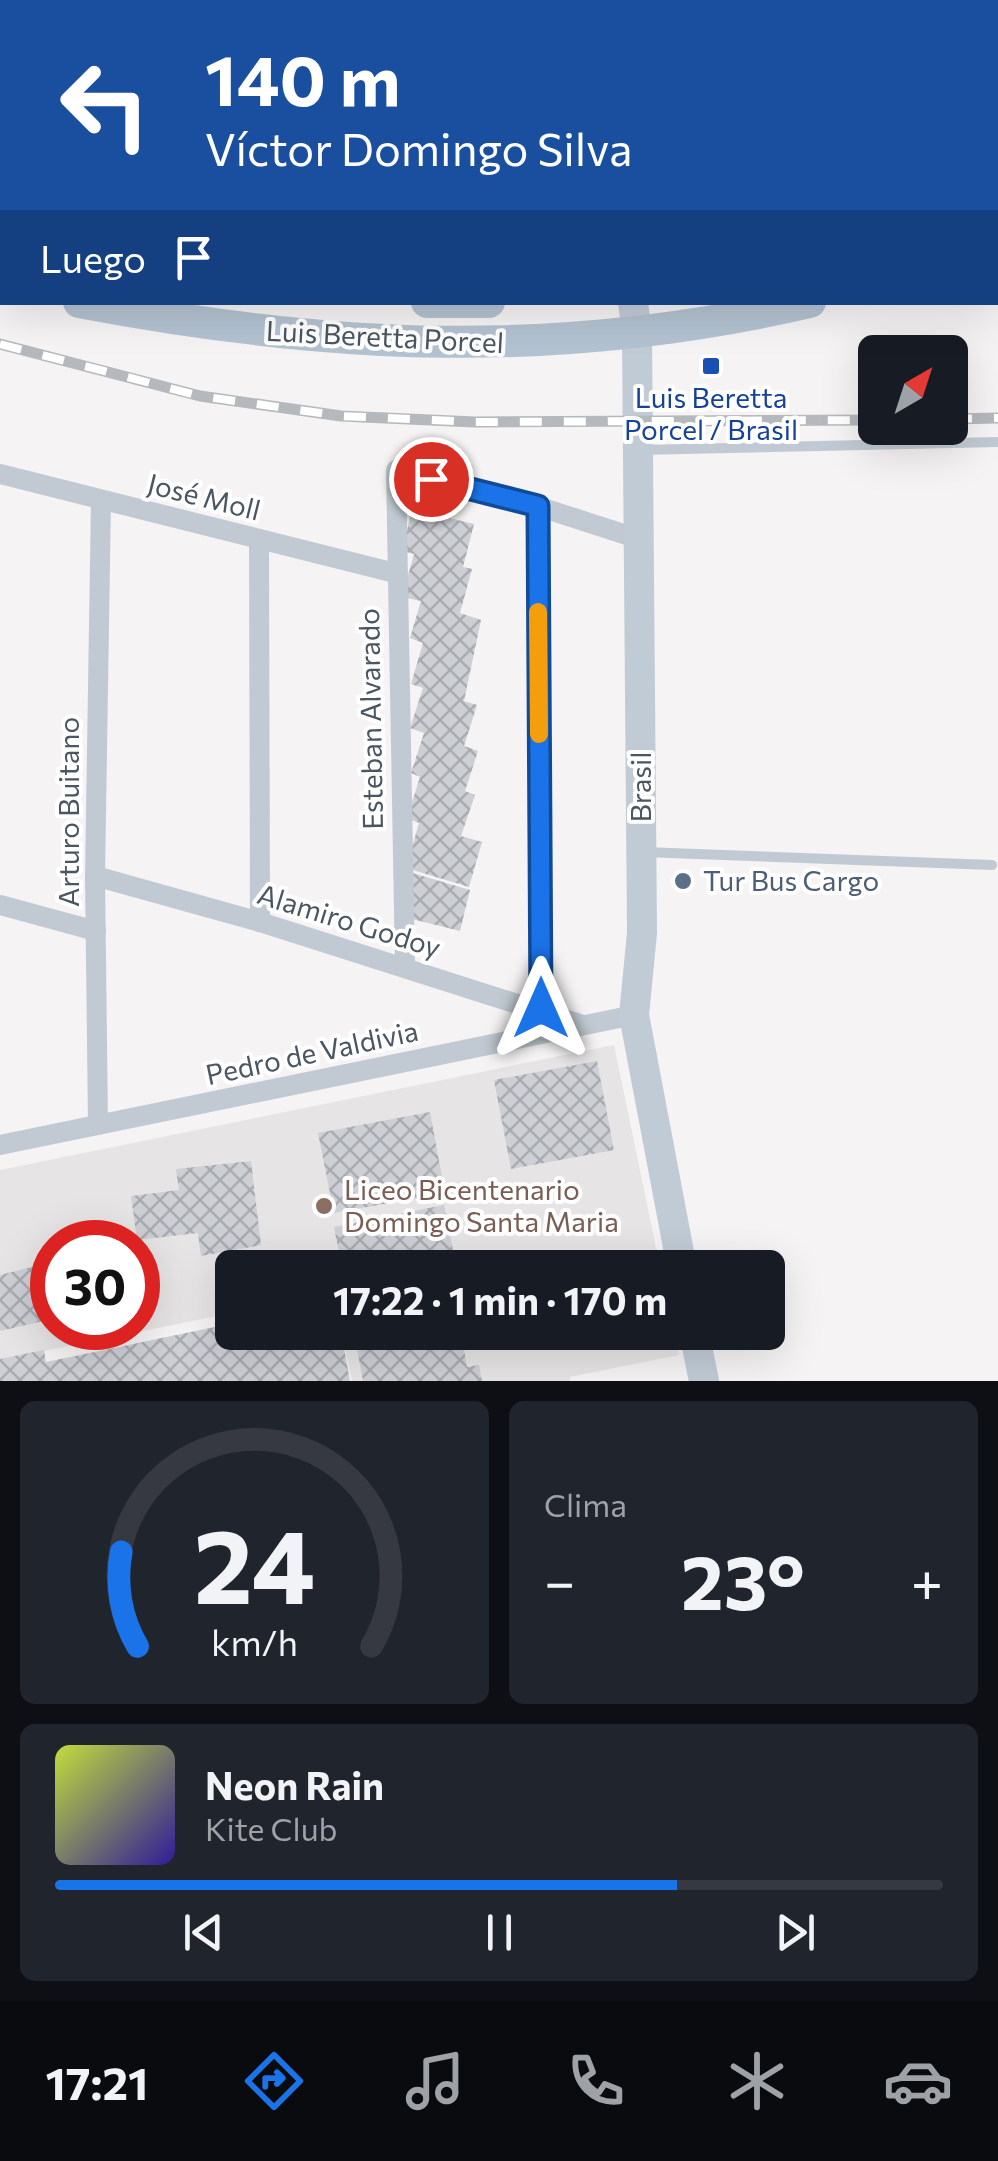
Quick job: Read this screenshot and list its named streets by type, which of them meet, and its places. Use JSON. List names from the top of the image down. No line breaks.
{"streets":{"main road":["Luis Beretta Porcel"],"street":["José Moll","Esteban Alvarado","Brasil","Arturo Buitano","Alamiro Godoy","Pedro de Valdivia"]},"crossings":[["Luis Beretta Porcel","Brasil"],["José Moll","Esteban Alvarado"],["José Moll","Arturo Buitano"],["Esteban Alvarado","Alamiro Godoy"],["Brasil","Pedro de Valdivia"],["Arturo Buitano","Alamiro Godoy"],["Arturo Buitano","Pedro de Valdivia"],["Alamiro Godoy","Pedro de Valdivia"]],"places":{"transit":["Luis Beretta Porcel / Brasil"],"other":["Tur Bus Cargo","Liceo Bicentenario Domingo Santa Maria"]},"north":"top right","page":{"turn":["140 m","Víctor Domingo Silva"],"then":"Luego","limit":"30","trip":"17:22 · 1 min · 170 m","tile":"Clima","heat":["−","23°","+"],"song":["Neon Rain","Kite Club"],"tabs":"17:21","gauge":["24","km/h"]}}
